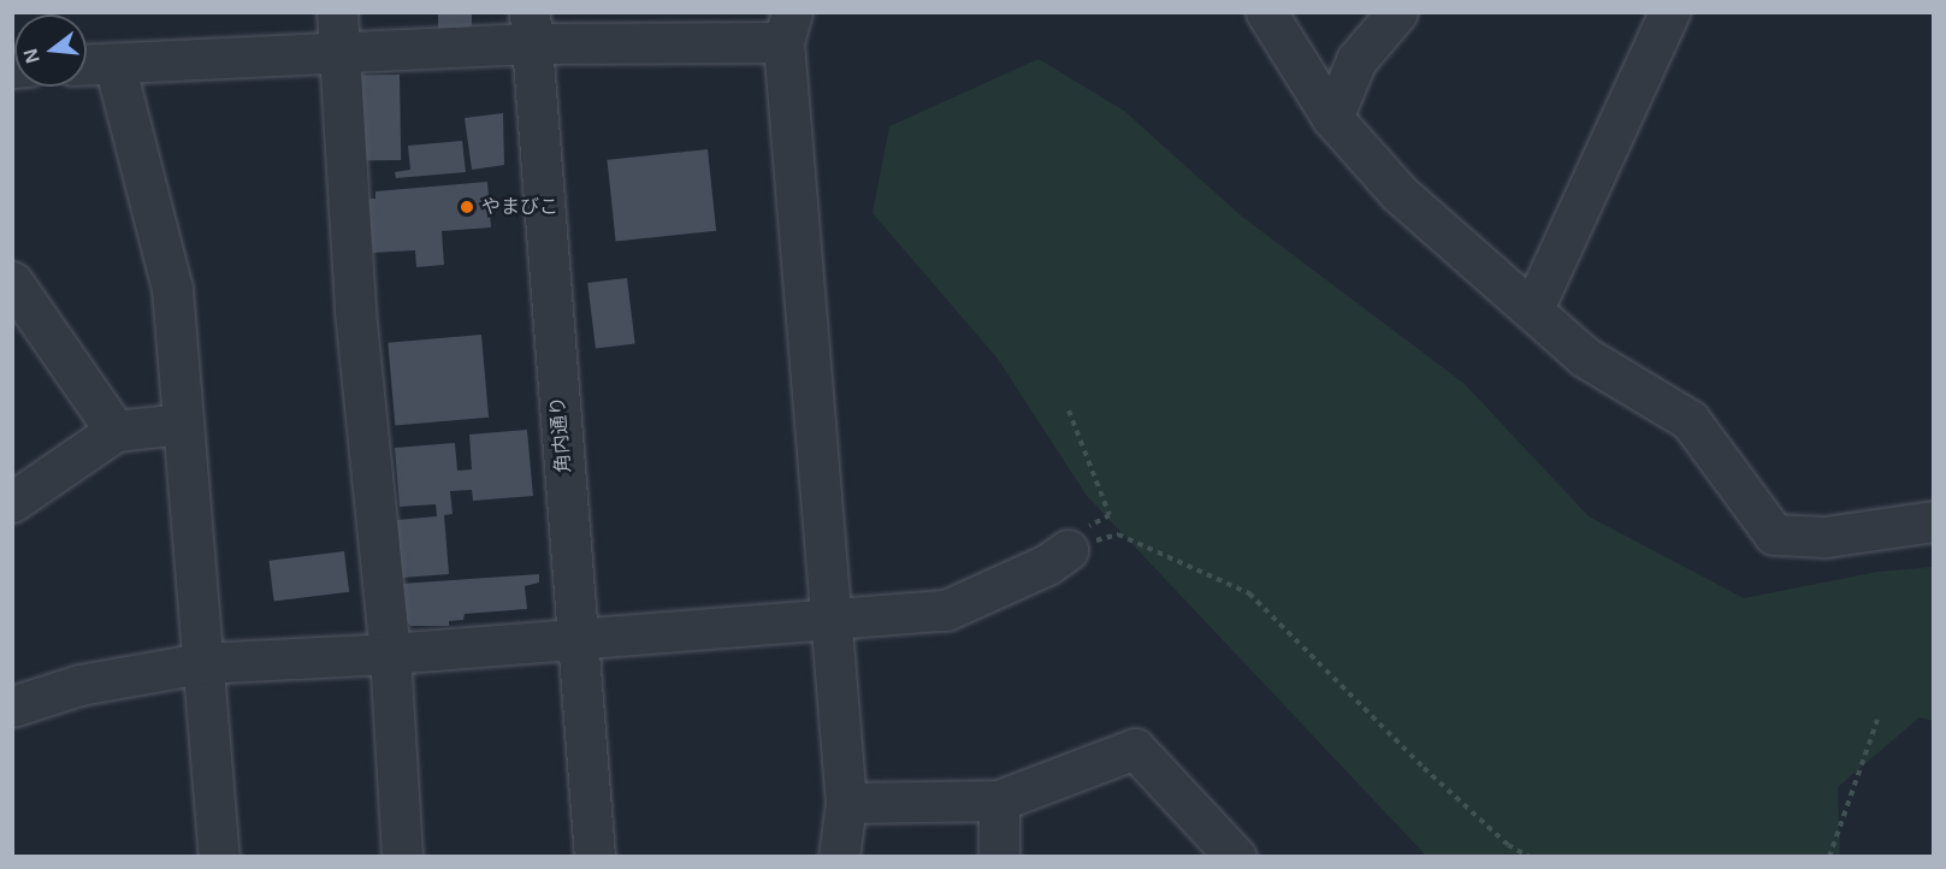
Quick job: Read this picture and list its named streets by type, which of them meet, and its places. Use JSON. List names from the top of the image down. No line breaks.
{"streets":{"street":["角内通り"]},"places":["やまびこ"],"north":"left"}
